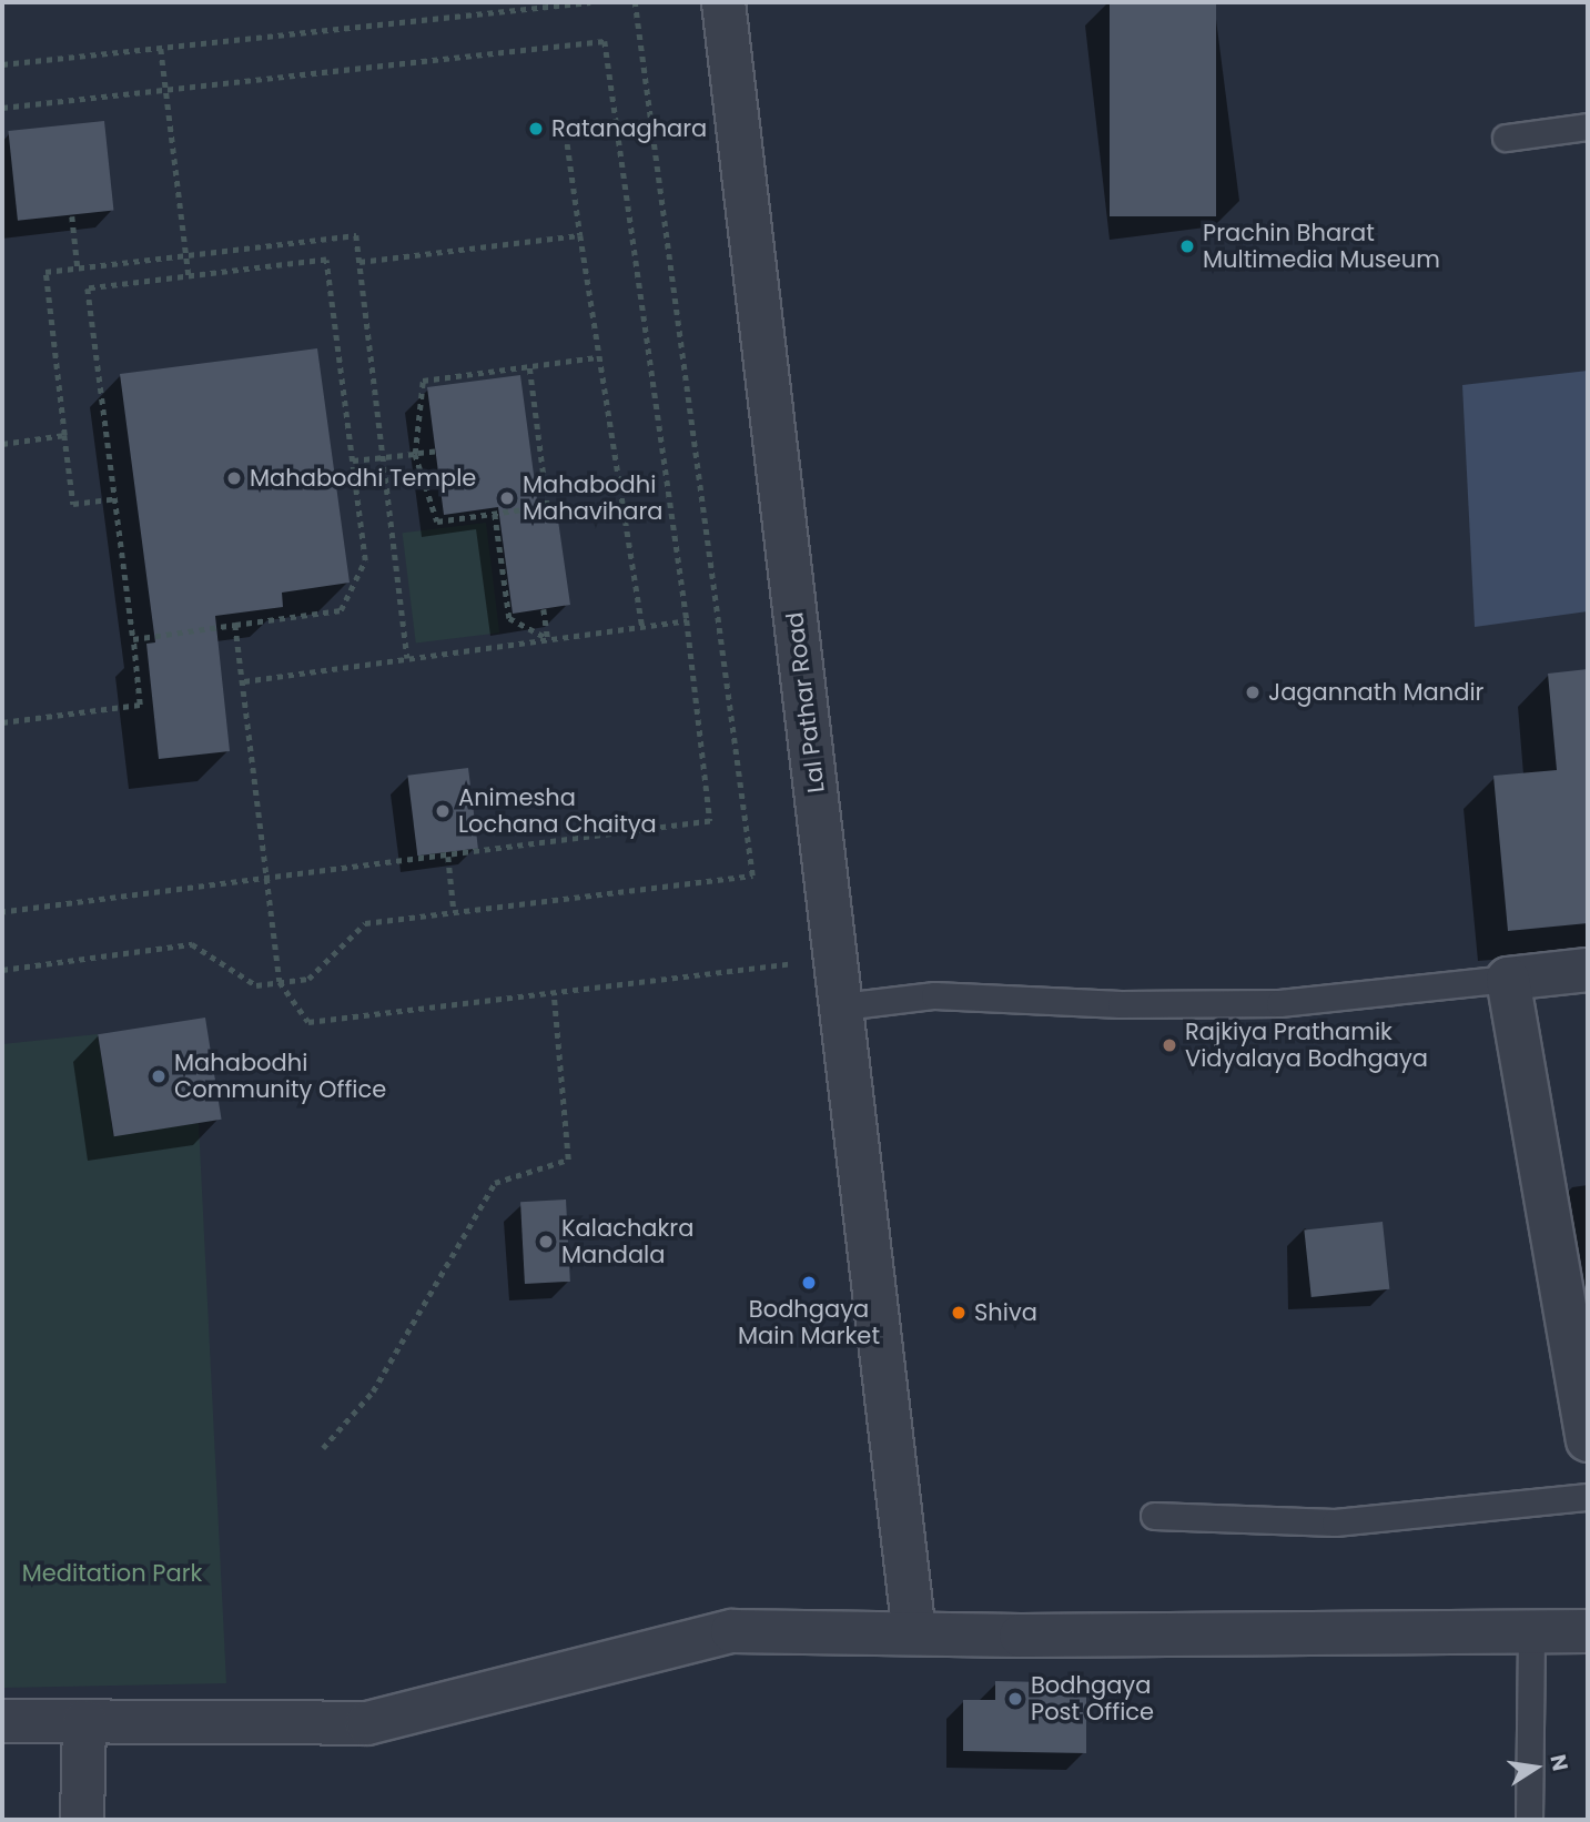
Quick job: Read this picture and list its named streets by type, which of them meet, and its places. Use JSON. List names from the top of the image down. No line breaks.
{"streets":{"street":["Lal Pathar Road"]},"parks":["Meditation Park"],"places":["Ratanaghara","Prachin Bharat Multimedia Museum","Mahabodhi Temple","Mahabodhi Mahavihara","Jagannath Mandir","Animesha Lochana Chaitya","Rajkiya Prathamik Vidyalaya Bodhgaya","Mahabodhi Community Office","Kalachakra Mandala","Bodhgaya Main Market","Shiva","Bodhgaya Post Office"],"north":"right"}
